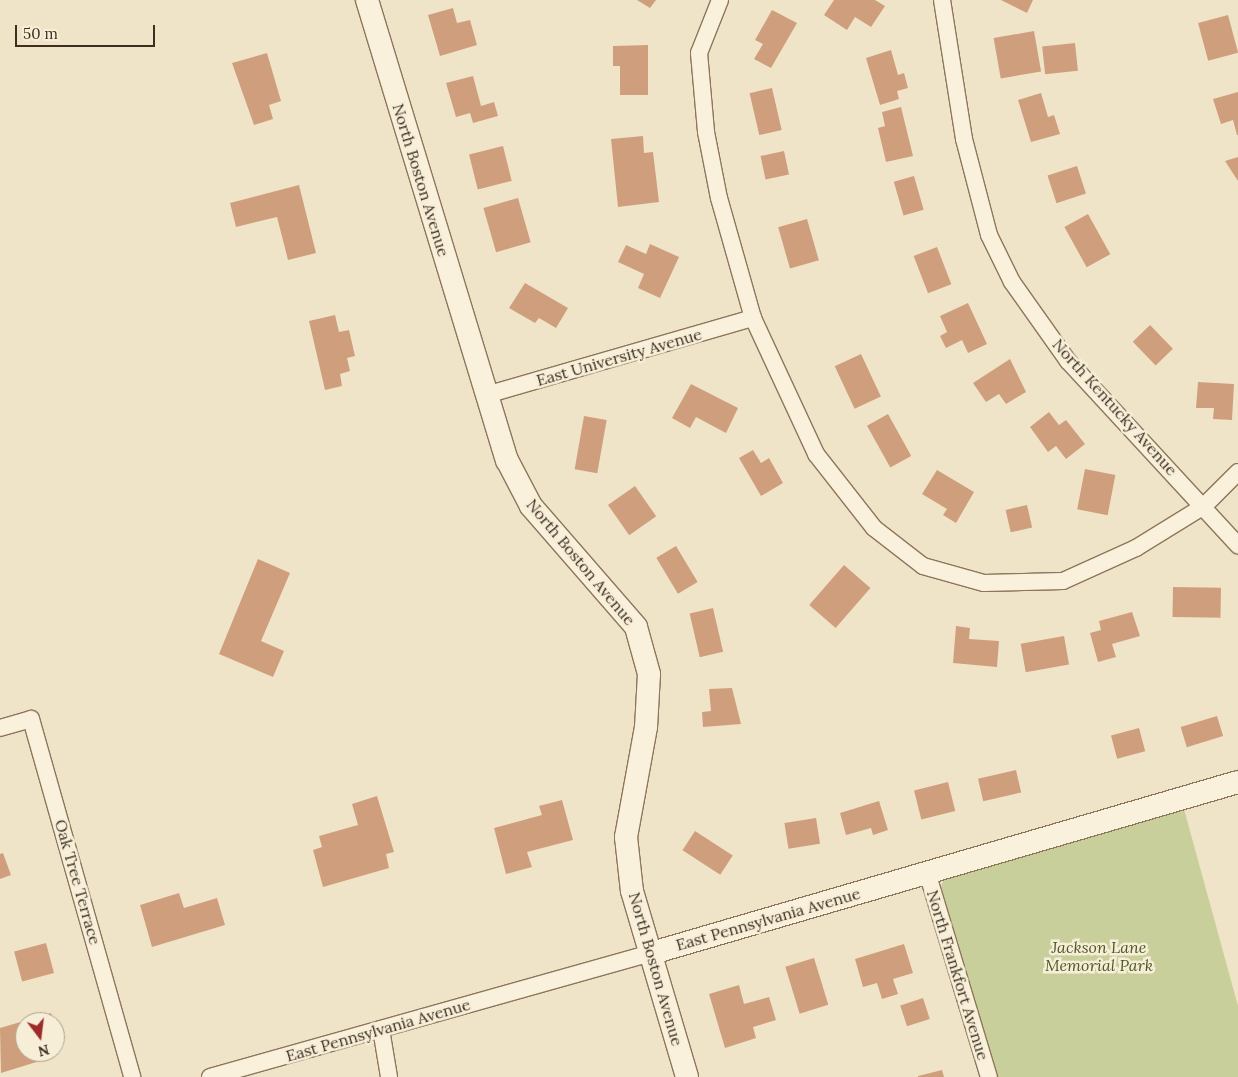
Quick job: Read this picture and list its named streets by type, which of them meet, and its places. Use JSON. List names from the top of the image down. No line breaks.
{"streets":{"street":["North Boston Avenue","East University Avenue","North Kentucky Avenue","Oak Tree Terrace","East Pennsylvania Avenue","North Frankfort Avenue"]},"crossings":[["North Boston Avenue","East University Avenue"],["North Boston Avenue","East Pennsylvania Avenue"],["East Pennsylvania Avenue","North Frankfort Avenue"]],"parks":["Jackson Lane Memorial Park"],"scale_bar":"50 m","north":"bottom"}
